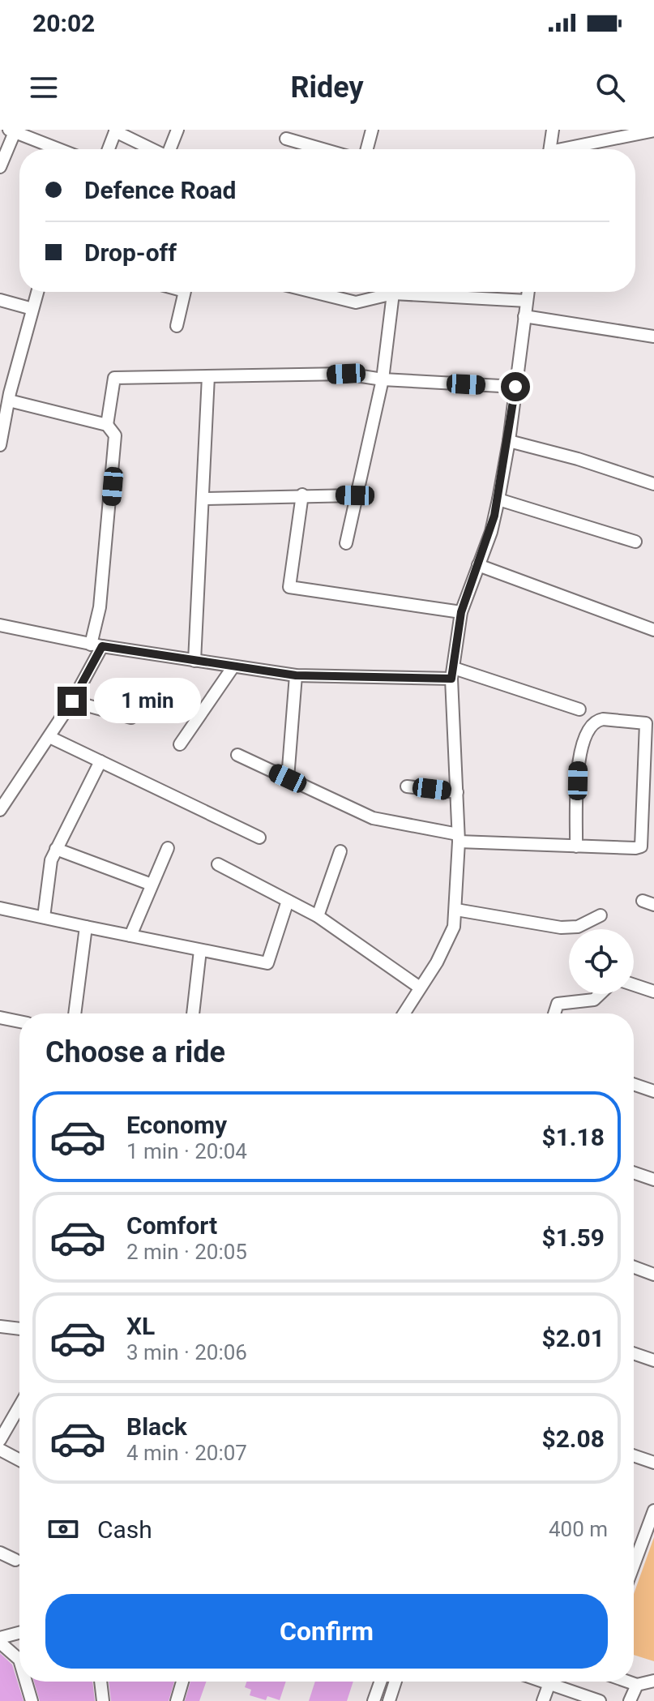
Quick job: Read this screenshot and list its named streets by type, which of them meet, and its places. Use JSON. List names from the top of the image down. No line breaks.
{"page":{"status":"20:02","header":"Ridey","banner":["Defence Road","Drop-off"],"bubble":"1 min","heading":"Choose a ride","list":[{"name":"Economy","note":"1 min · 20:04","value":"$1.18"},{"name":"Comfort","note":"2 min · 20:05","value":"$1.59"},{"name":"XL","note":"3 min · 20:06","value":"$2.01"},{"name":"Black","note":"4 min · 20:07","value":"$2.08"}],"pay":["Cash","400 m"],"buttons":"Confirm"}}
